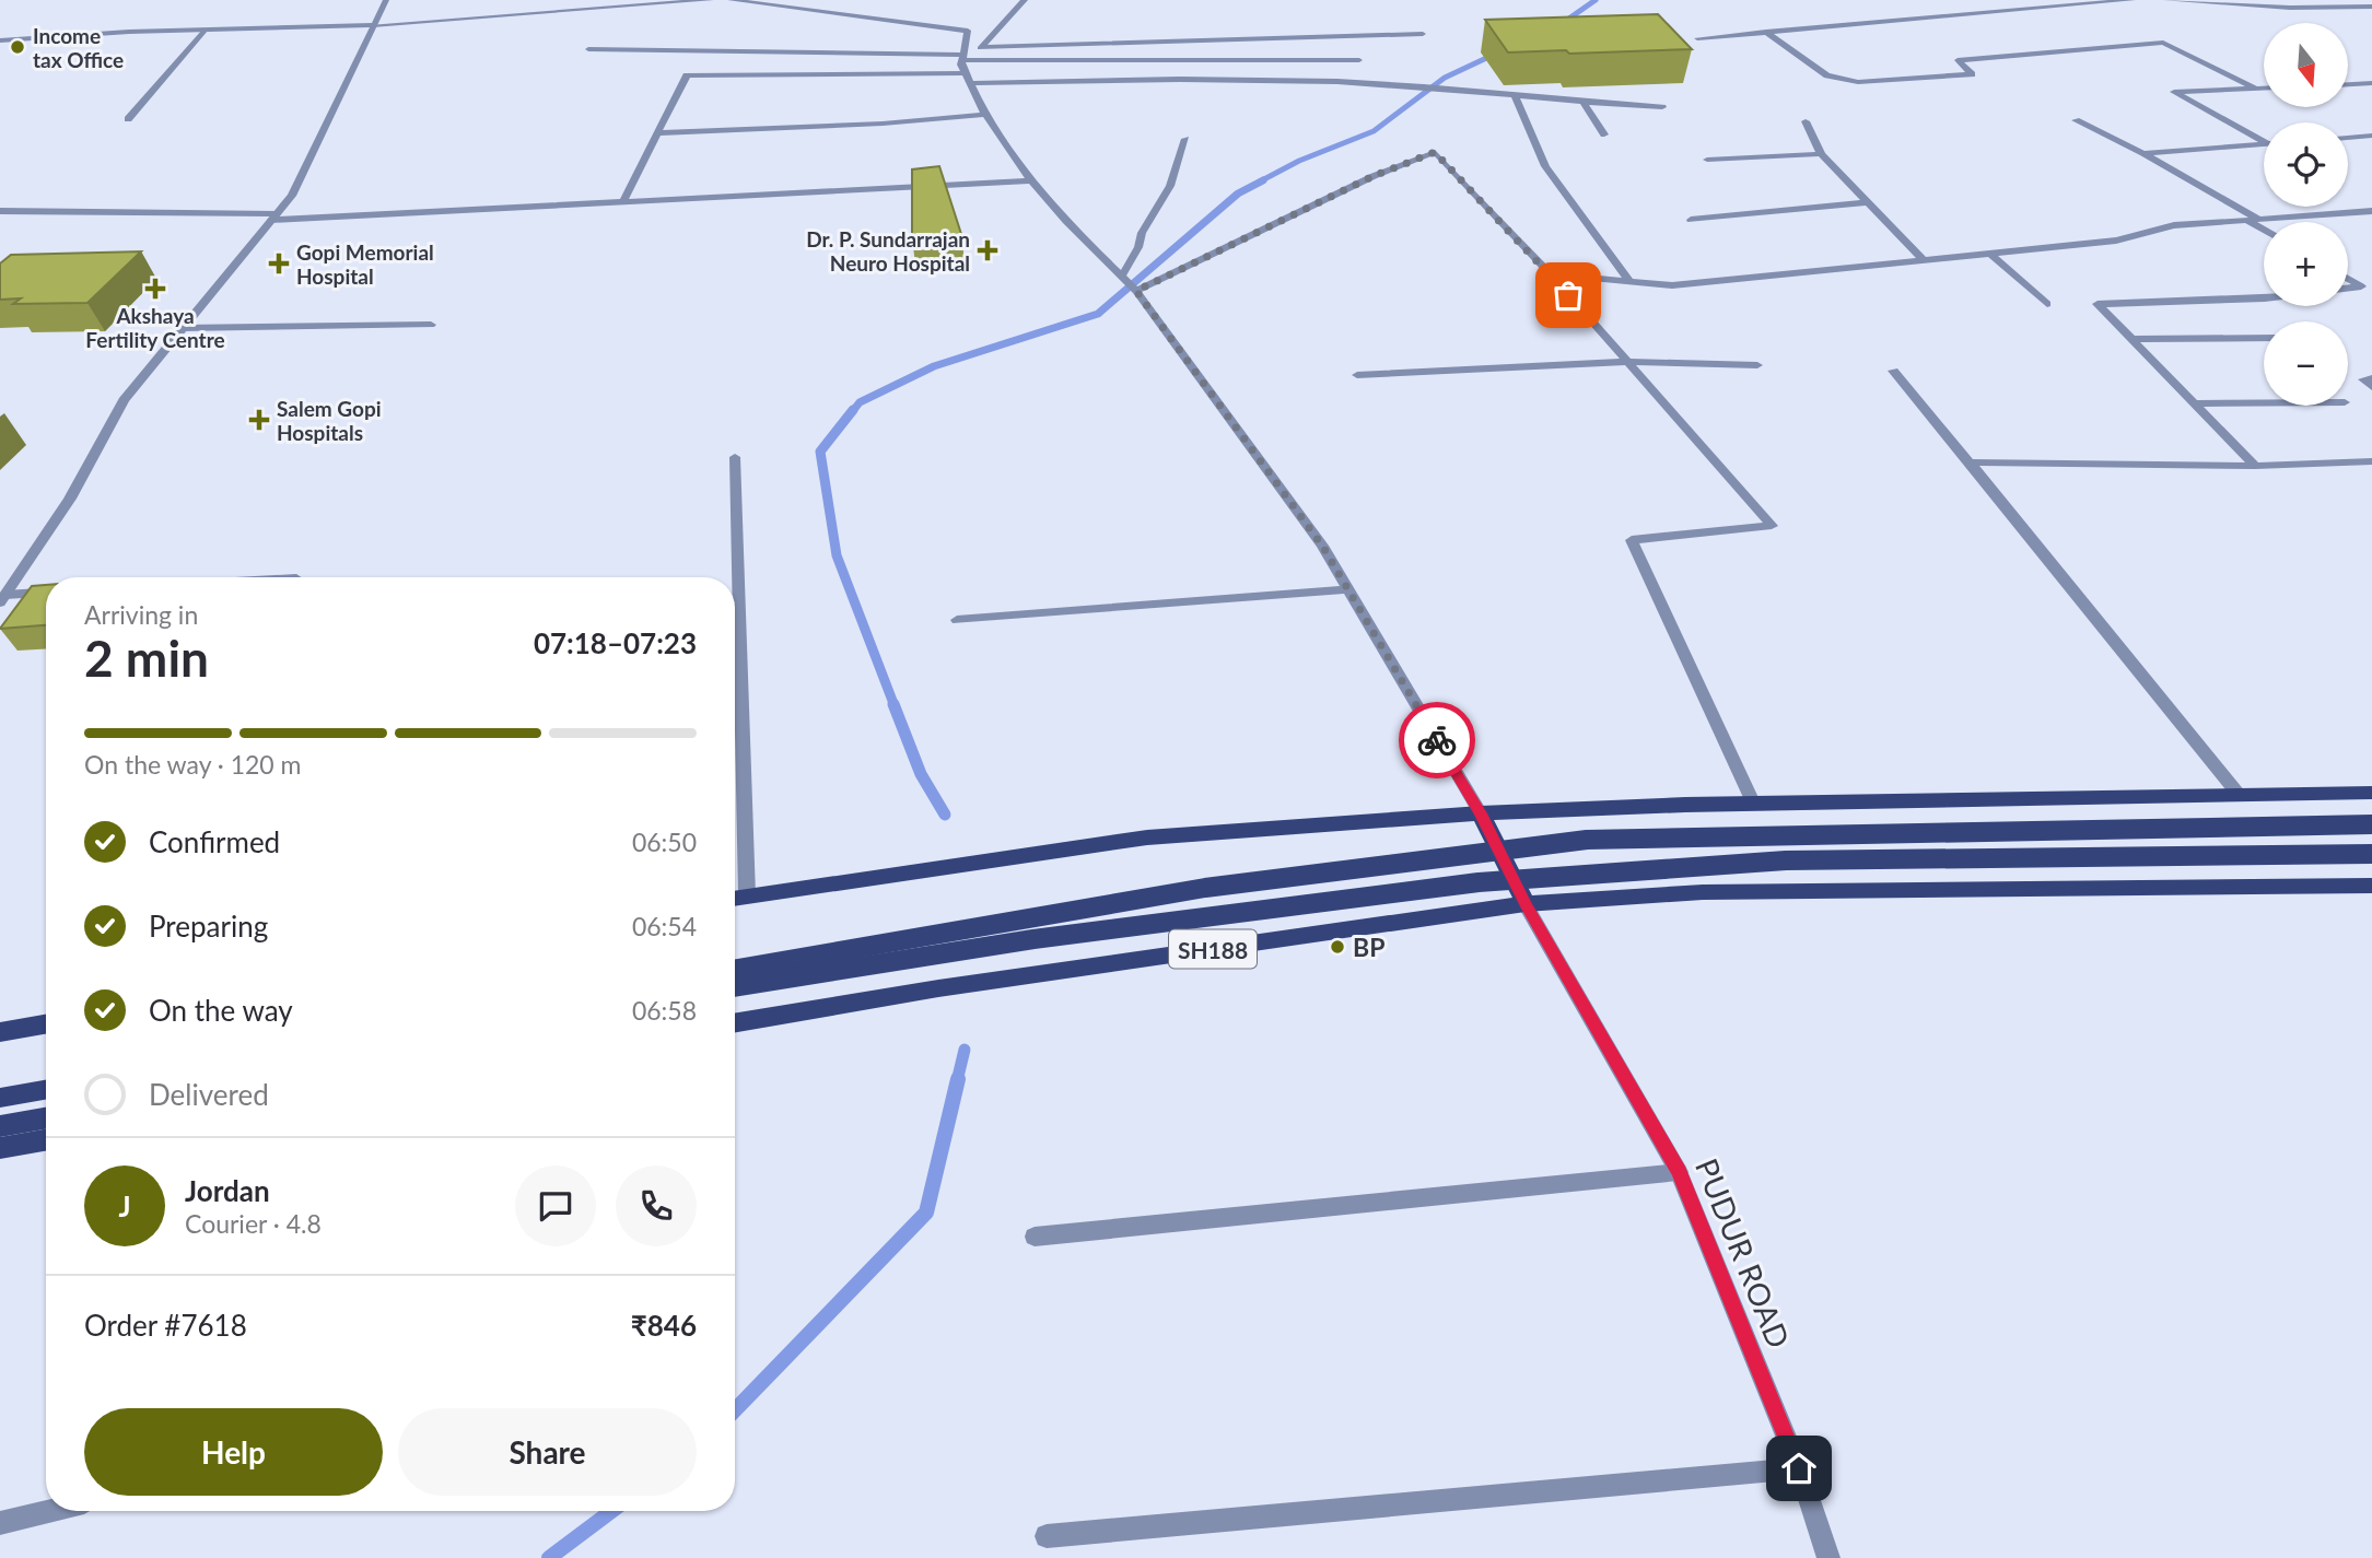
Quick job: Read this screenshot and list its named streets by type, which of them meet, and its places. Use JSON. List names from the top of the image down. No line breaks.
{"streets":{"main road":["SH188"],"street":["PUDUR ROAD"]},"crossings":[["SH188","PUDUR ROAD"]],"places":{"other":["Income tax Office","BP"],"health":["Dr. P. Sundarrajan Neuro Hospital","Gopi Memorial Hospital","Akshaya Fertility Centre","Salem Gopi Hospitals"]},"north":"bottom","page":{"map_buttons":["+","−"],"heading":["2 min","Arriving in","07:18–07:23"],"panel":["Jordan","Courier · 4.8","Order #7618","₹846"],"bar":"On the way · 120 m","list":[["Confirmed","06:50"],["Preparing","06:54"],["On the way","06:58"],"Delivered"],"round":"J","buttons":["Help","Share"]}}
